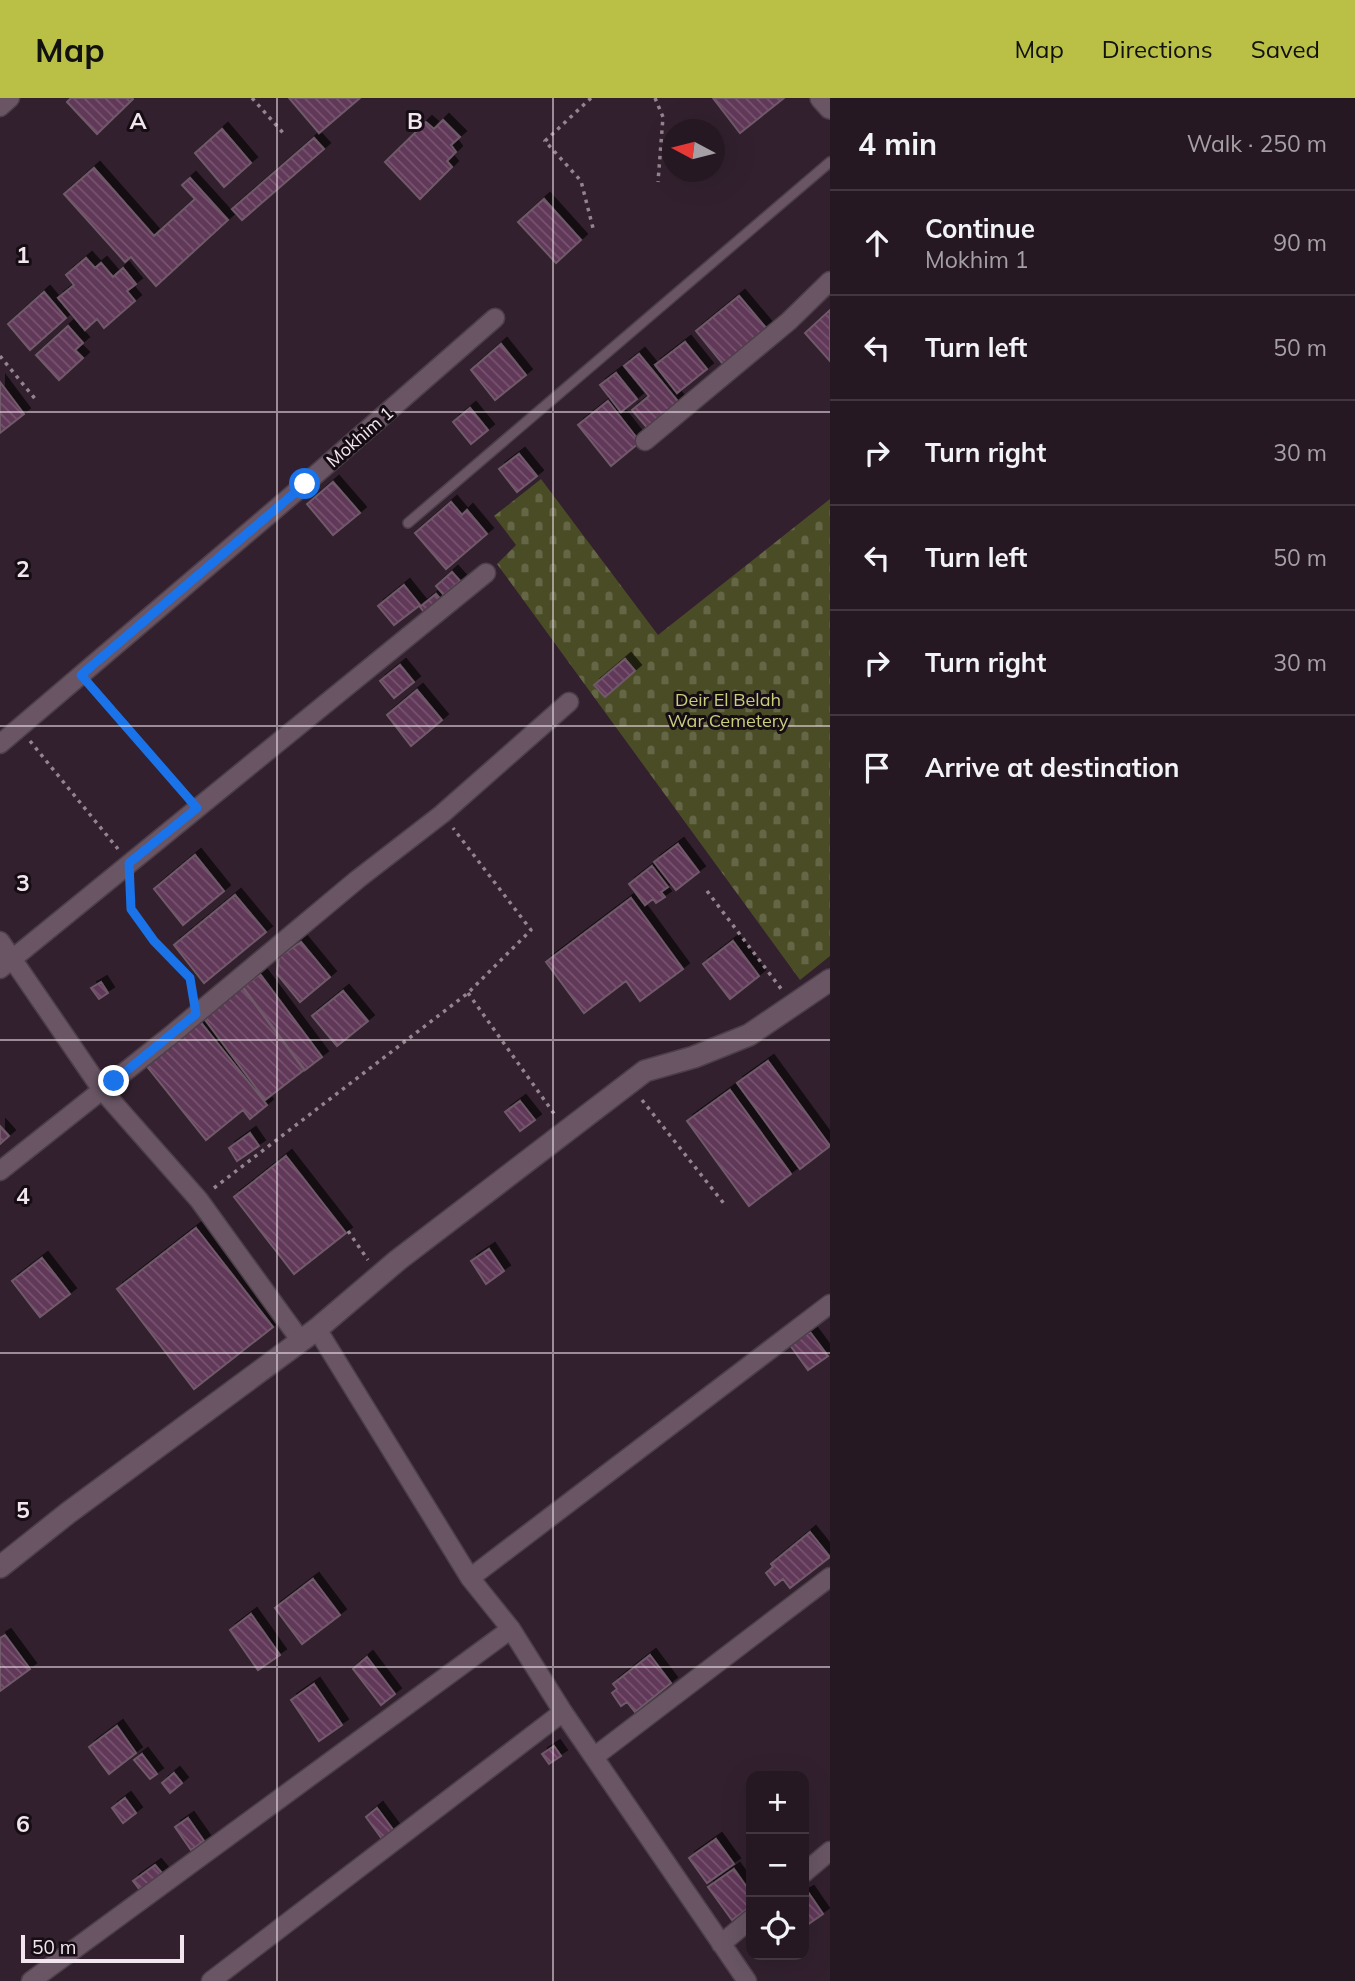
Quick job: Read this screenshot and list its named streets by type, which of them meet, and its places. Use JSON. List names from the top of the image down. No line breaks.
{"streets":{"street":["Mokhim 1"]},"parks":["Deir El Belah War Cemetery"],"scale_bar":"50 m","north":"left","page":{"header":"Map","nav":["Map","Directions","Saved"],"heading":["4 min","Walk · 250 m"],"list":[["Continue","Mokhim 1","90 m"],["Turn left","50 m"],["Turn right","30 m"],["Turn left","50 m"],["Turn right","30 m"],"Arrive at destination"],"map_buttons":["+","−"],"scale":"50 m"},"grid":{"columns":["A","B"],"rows":["1","2","3","4","5","6"]}}
